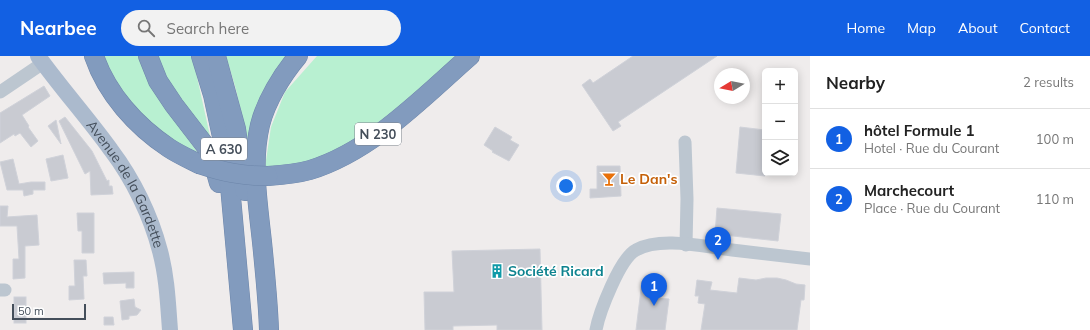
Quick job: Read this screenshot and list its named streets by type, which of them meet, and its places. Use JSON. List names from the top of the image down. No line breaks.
{"streets":{"highway":["N 230","A 630"],"main road":["Avenue de la Gardette"]},"places":{"bar":["Le Dan's"],"building":["Société Ricard"]},"scale_bar":"50 m","north":"left","page":{"header":"Nearbee","search":"Search here","nav":["Home","Map","About","Contact"],"heading":["Nearby","2 results"],"map_buttons":["+","−"],"list":[{"mark":"1","name":"hôtel Formule 1","note":"Hotel · Rue du Courant","value":"100 m"},{"mark":"2","name":"Marchecourt","note":"Place · Rue du Courant","value":"110 m"}],"pins":["2","1"],"scale":"50 m"}}
